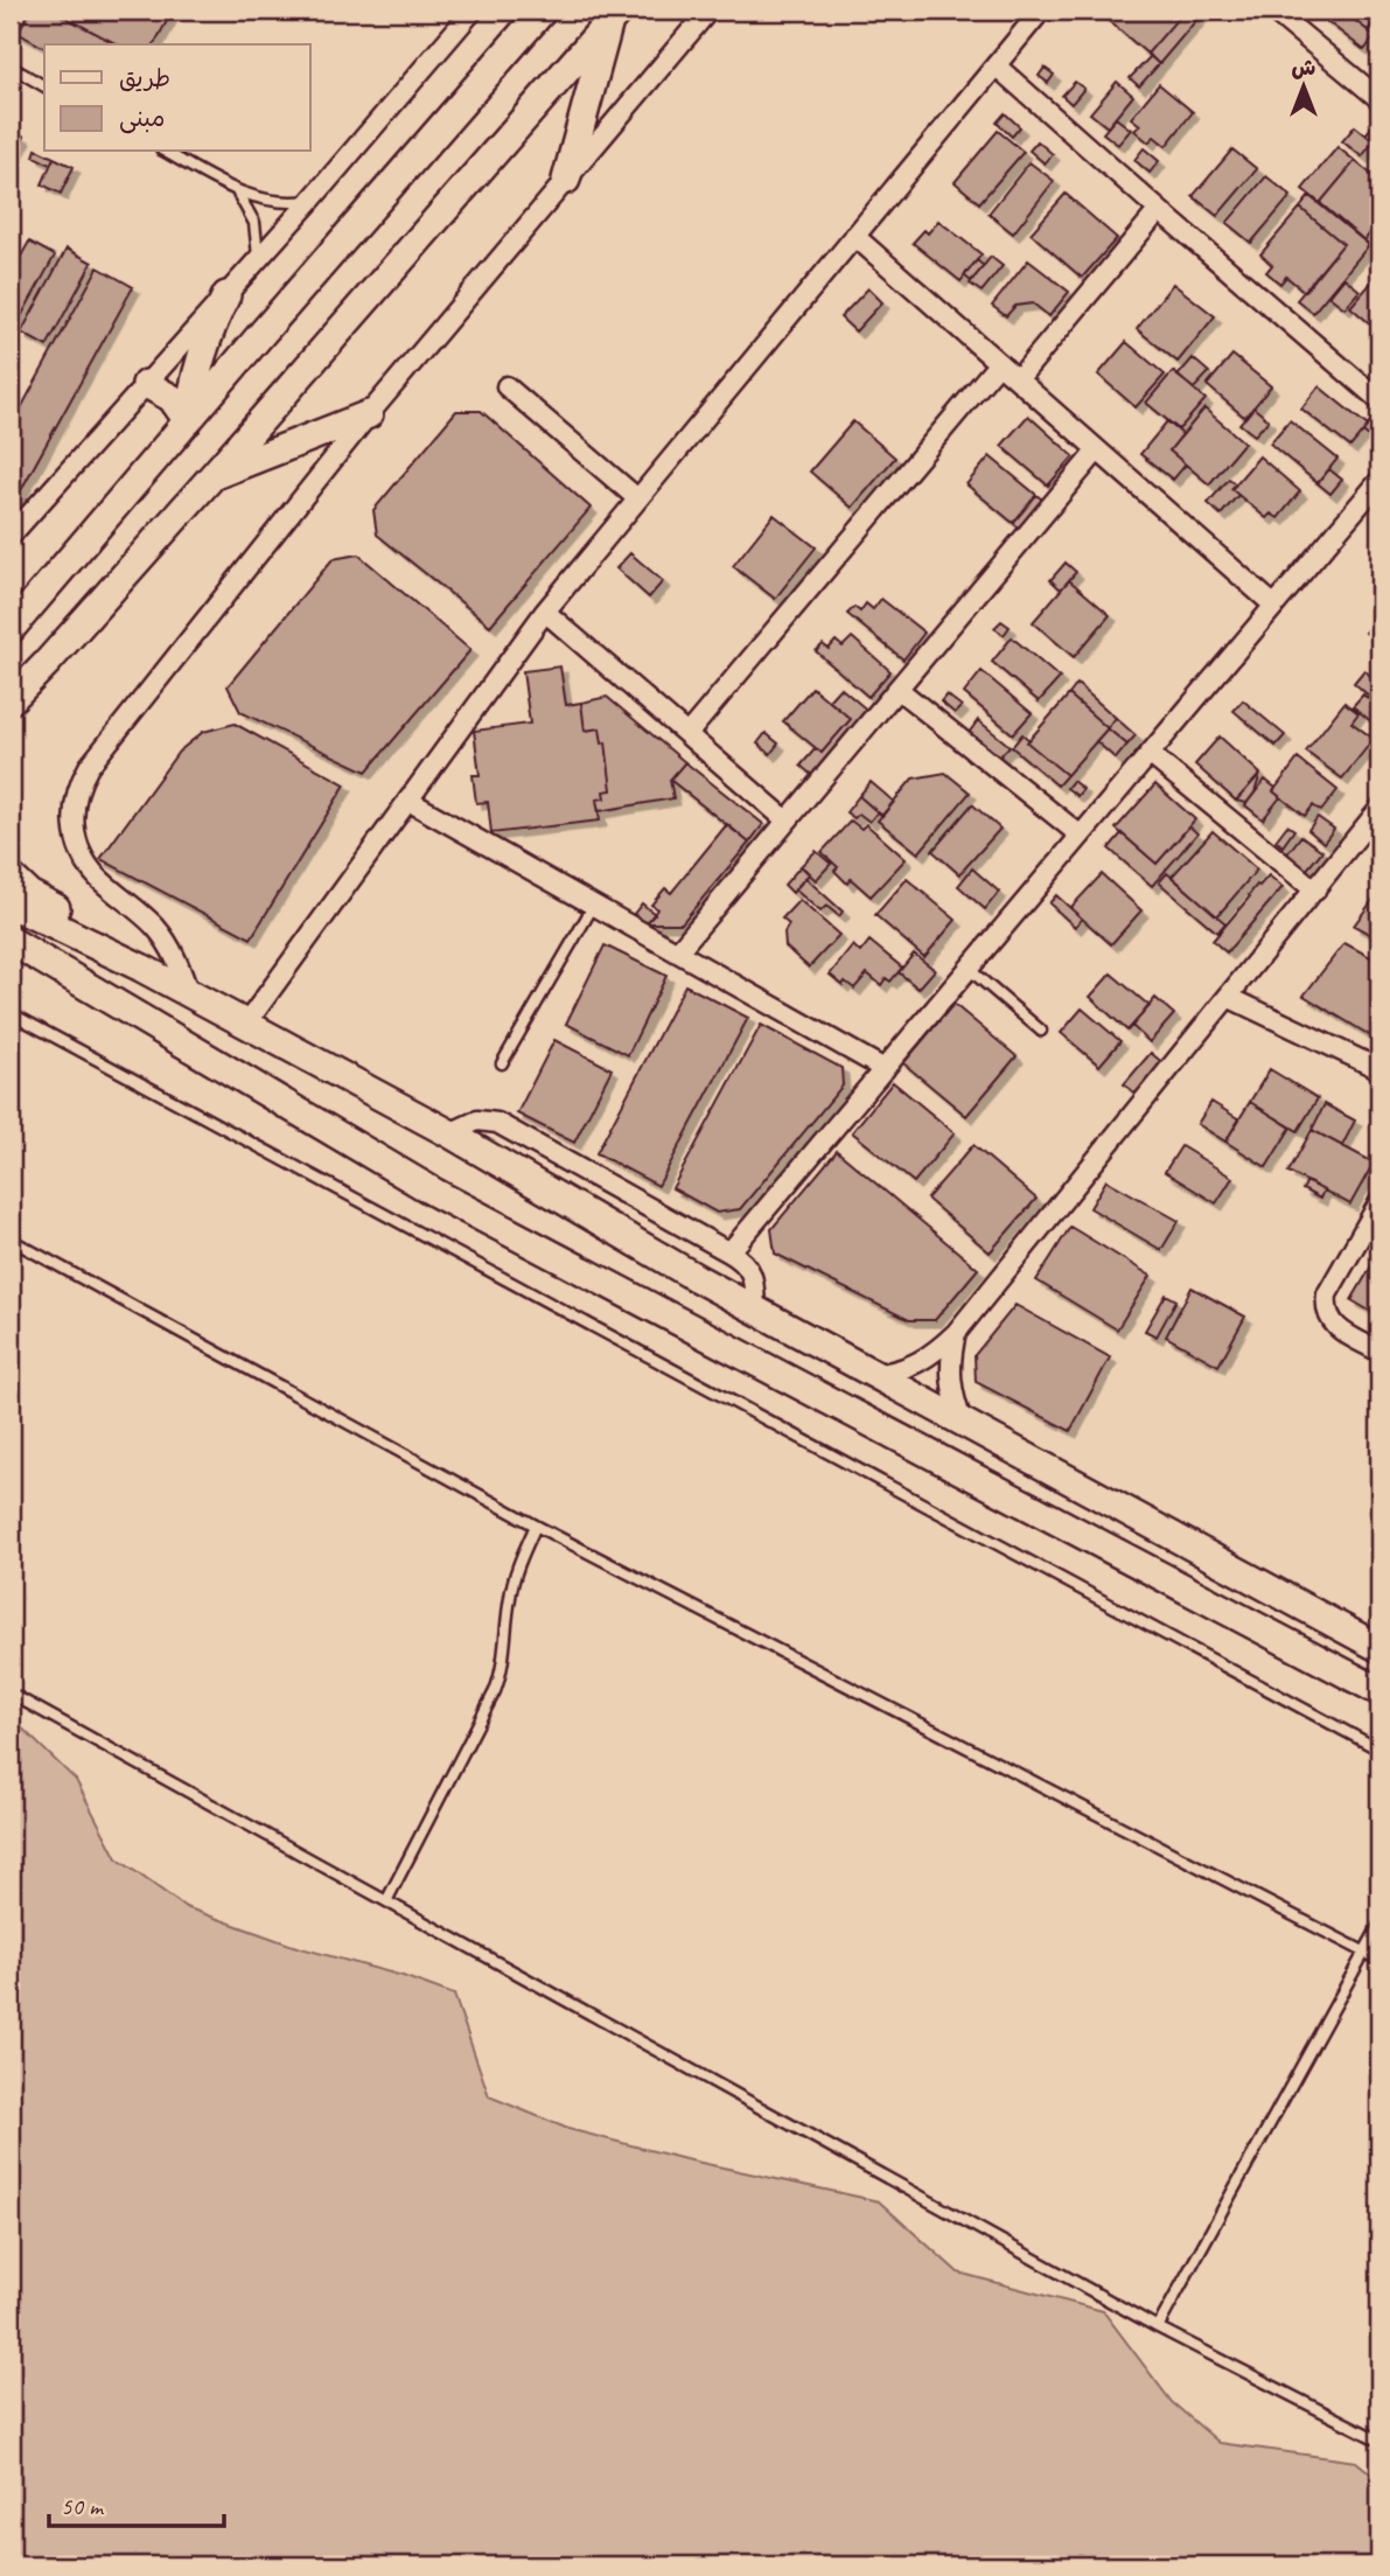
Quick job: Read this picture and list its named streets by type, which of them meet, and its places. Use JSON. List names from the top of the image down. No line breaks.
{"legend":["طريق","مبنى"],"scale_bar":"50 m","north":"top"}
